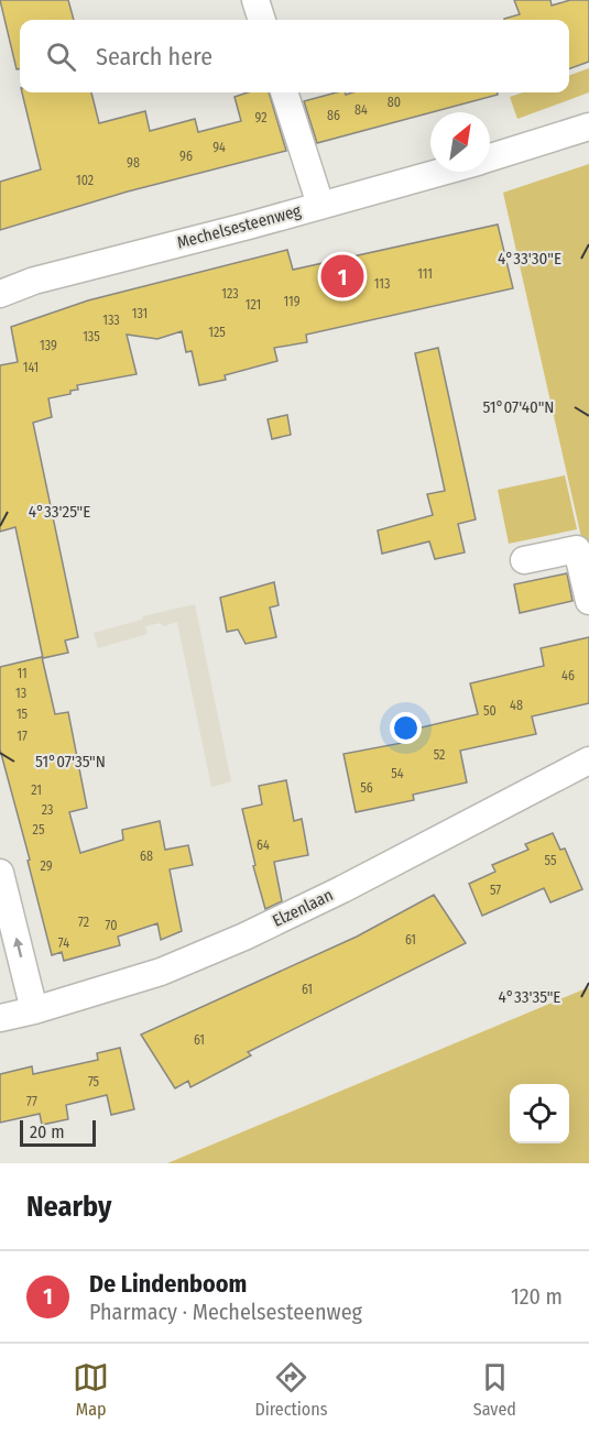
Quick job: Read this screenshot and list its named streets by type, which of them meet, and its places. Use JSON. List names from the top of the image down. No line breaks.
{"streets":{"street":["Mechelsesteenweg","Elzenlaan"]},"house_numbers":["80","84","86","92","94","96","98","102","111","113","123","119","121","131","133","125","135","139","141","11","46","13","48","50","15","17","52","54","56","21","23","25","64","68","55","29","57","72","70","61","74","61","61","75","77"],"scale_bar":"20 m","north":"top right","page":{"search":"Search here","pins":"1","scale":"20 m","heading":"Nearby","list":[{"mark":"1","name":"De Lindenboom","note":"Pharmacy · Mechelsesteenweg","value":"120 m"}],"nav":["Map","Directions","Saved"]},"coordinates":["4°33'30\"E","51°07'40\"N","4°33'25\"E","51°07'35\"N","4°33'35\"E"]}
